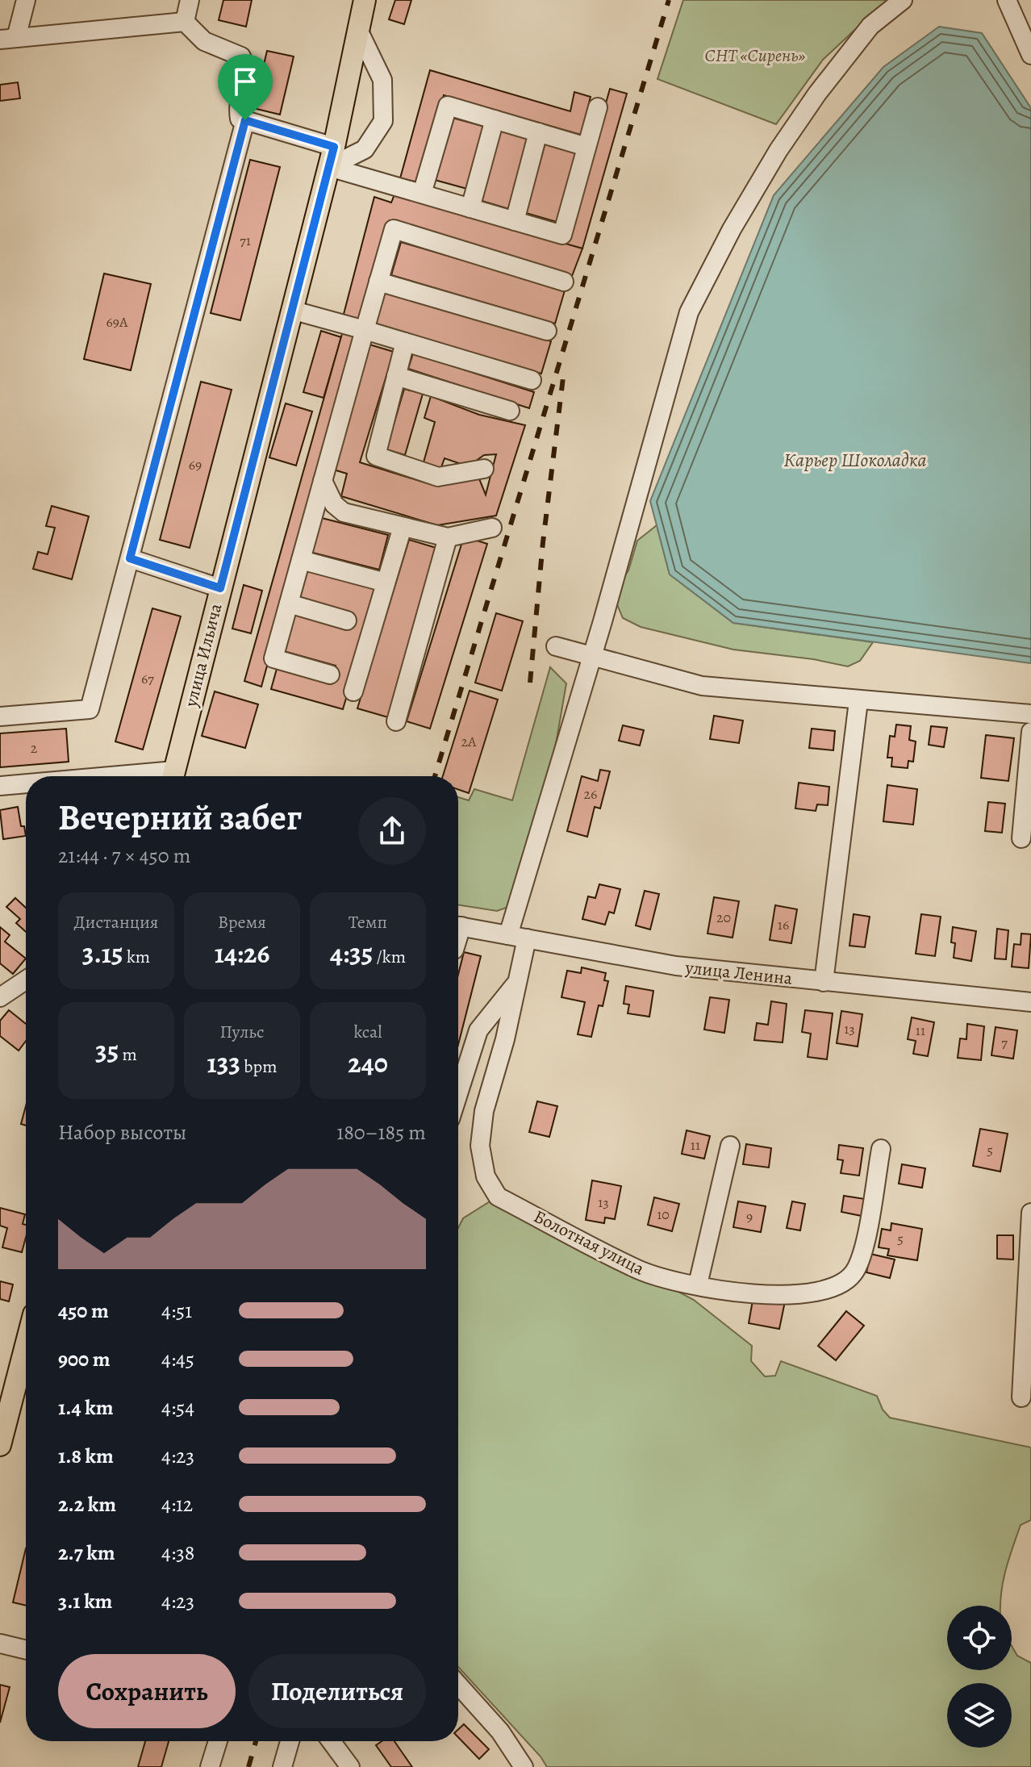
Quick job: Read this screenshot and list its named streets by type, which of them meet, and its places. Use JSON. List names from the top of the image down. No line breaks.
{"streets":{"main road":["улица Ильича"],"street":["улица Ленина","Болотная улица"]},"crossings":[["улица Ленина","Болотная улица"]],"water":["Карьер Шоколадка"],"parks":["СНТ «Сирень»"],"house_numbers":["71","69А","69","67","2А","2","26","20","16","13","11","7","11","5","13","10","9","5"],"page":{"heading":["Вечерний забег","21:44 · 7 × 450 m"],"stats":[["Дистанция","3.15 km"],["Время","14:26"],["Темп","4:35 /km"],["35 m"],["Пульс","133 bpm"],["kcal","240"]],"chart":["Набор высоты","180–185 m"],"list":[{"name":"450 m","note":"4:51"},{"name":"900 m","note":"4:45"},{"name":"1.4 km","note":"4:54"},{"name":"1.8 km","note":"4:23"},{"name":"2.2 km","note":"4:12"},{"name":"2.7 km","note":"4:38"},{"name":"3.1 km","note":"4:23"}],"buttons":["Сохранить","Поделиться"]}}
